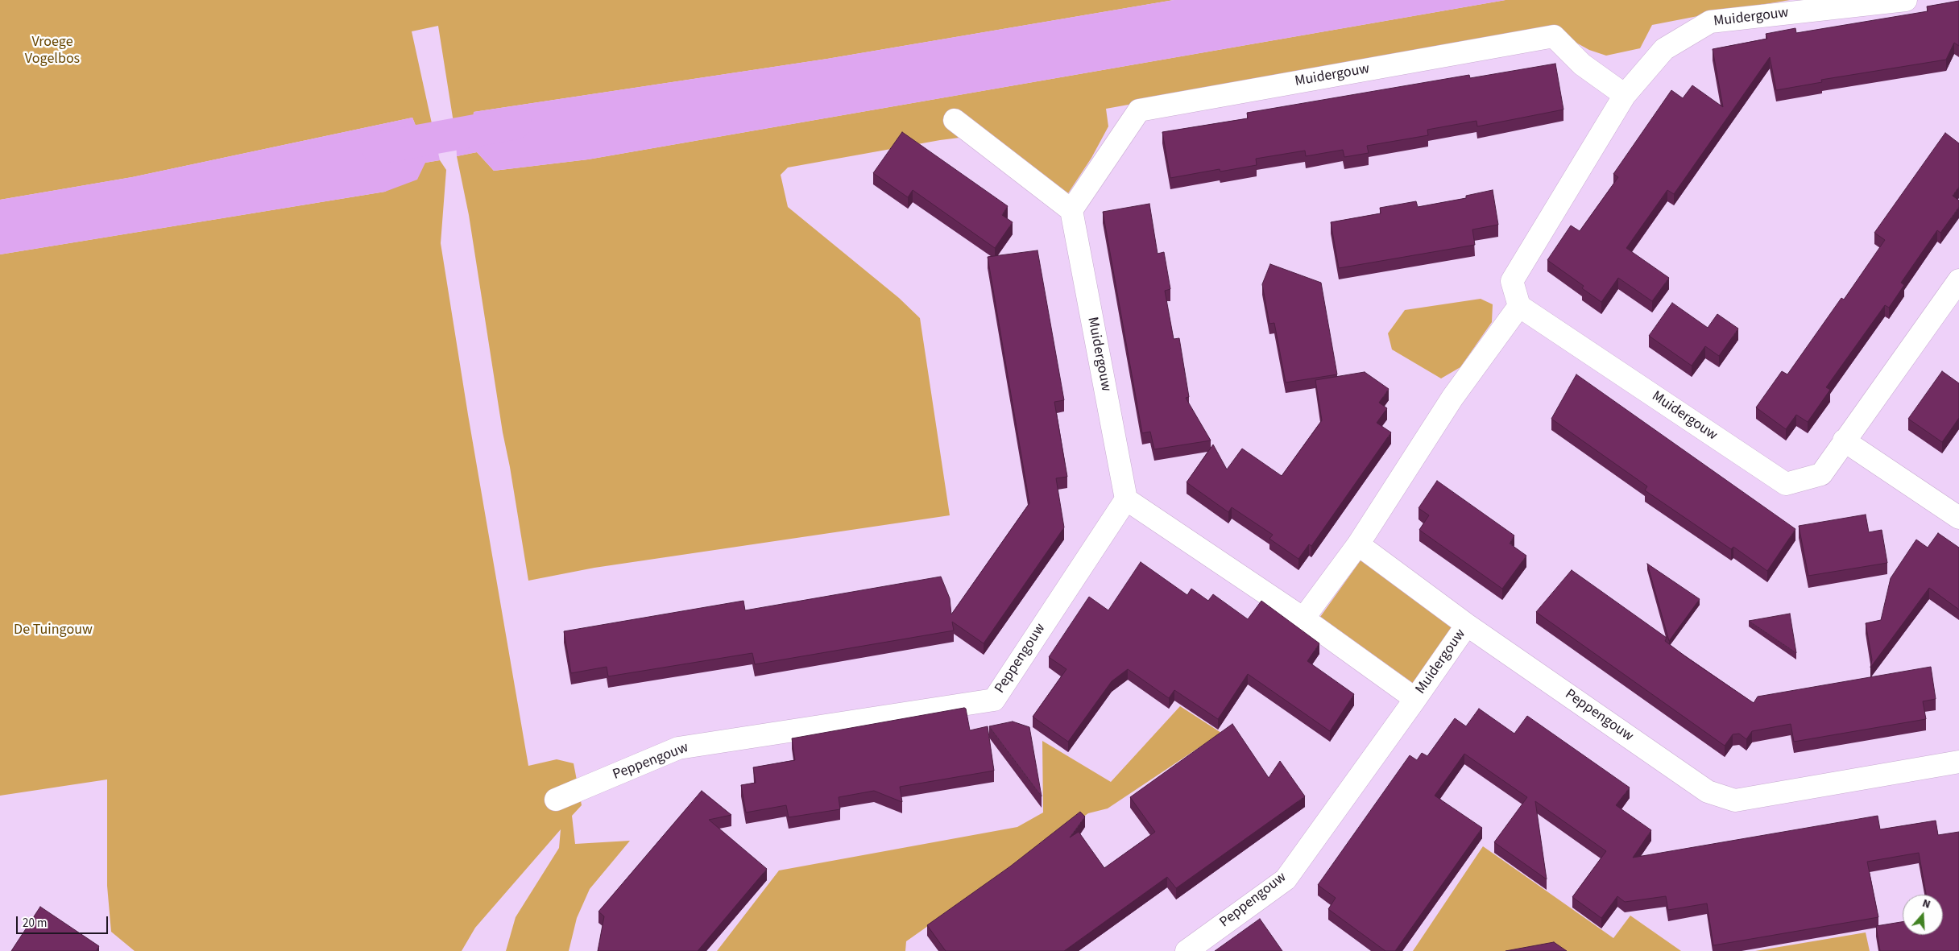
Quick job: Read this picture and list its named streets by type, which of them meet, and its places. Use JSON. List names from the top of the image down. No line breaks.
{"streets":{"street":["Muidergouw","Peppengouw"]},"crossings":[["Muidergouw","Peppengouw"]],"parks":["Vroege Vogelbos","De Tuingouw"],"scale_bar":"20 m","north":"top"}
